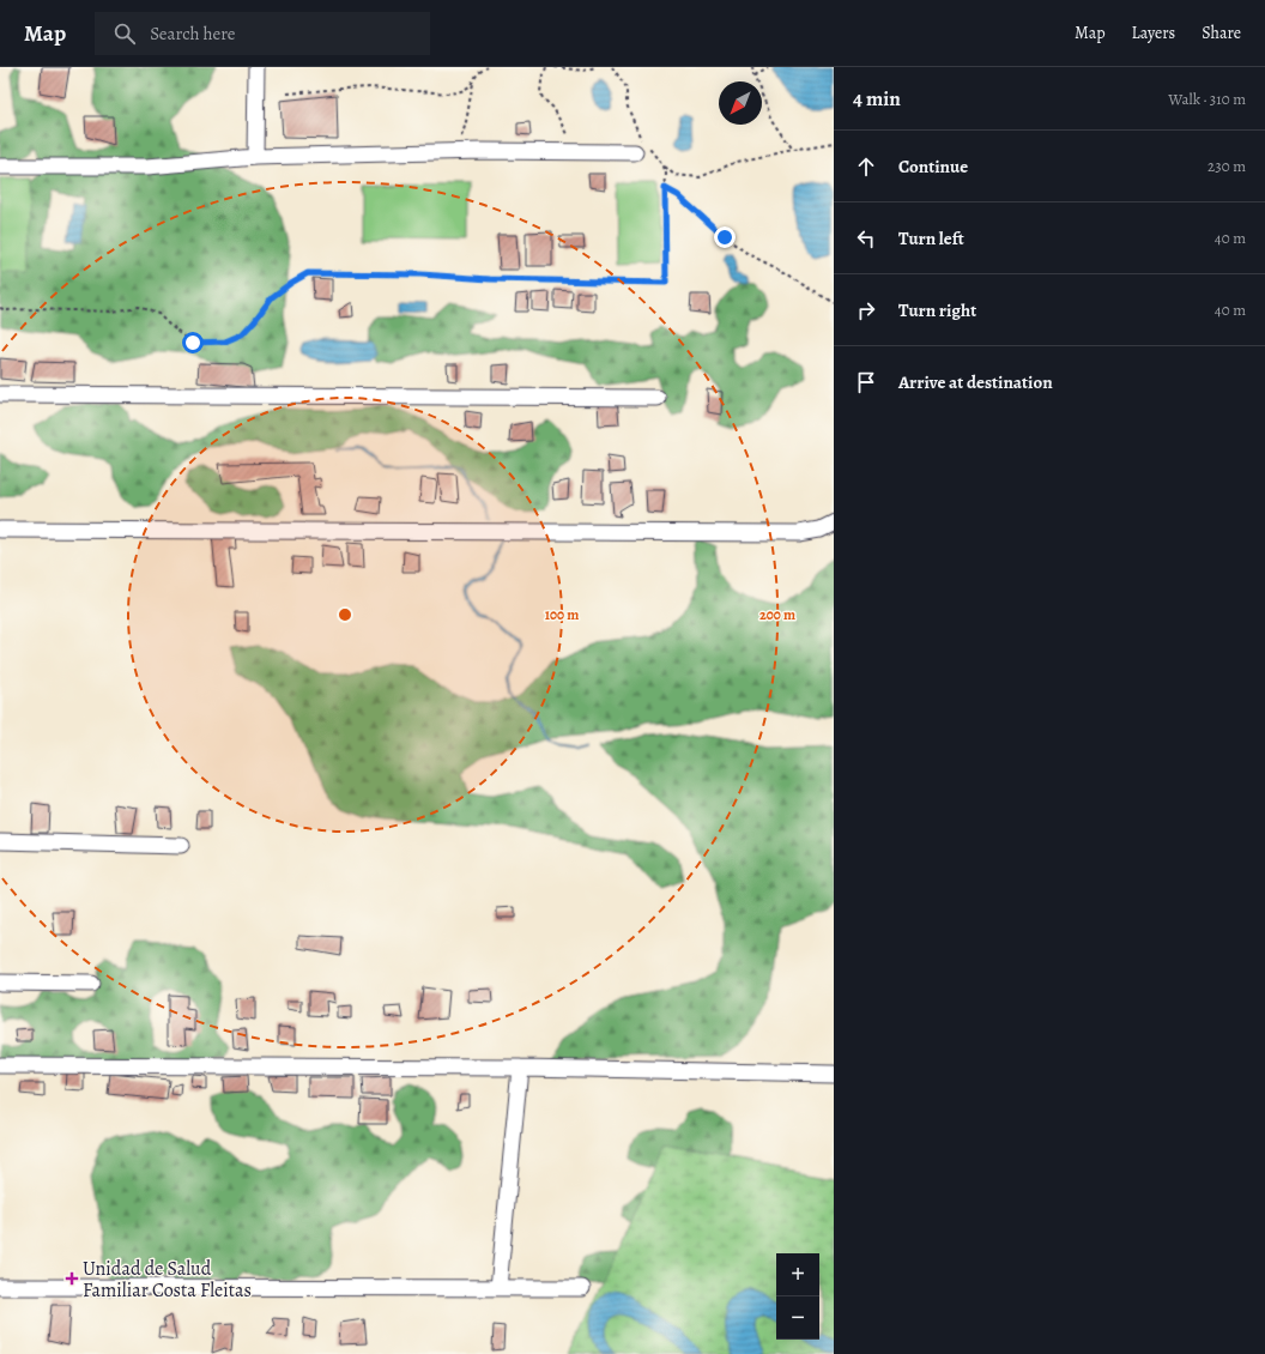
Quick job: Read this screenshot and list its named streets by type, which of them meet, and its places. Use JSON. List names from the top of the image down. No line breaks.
{"places":{"health":["Unidad de Salud Familiar Costa Fleitas"]},"north":"bottom left","page":{"header":"Map","search":"Search here","nav":["Map","Layers","Share"],"heading":["4 min","Walk · 310 m"],"list":[["Continue","230 m"],["Turn left","40 m"],["Turn right","40 m"],"Arrive at destination"],"map_buttons":["+","−"]},"rings":["100 m","200 m"]}
